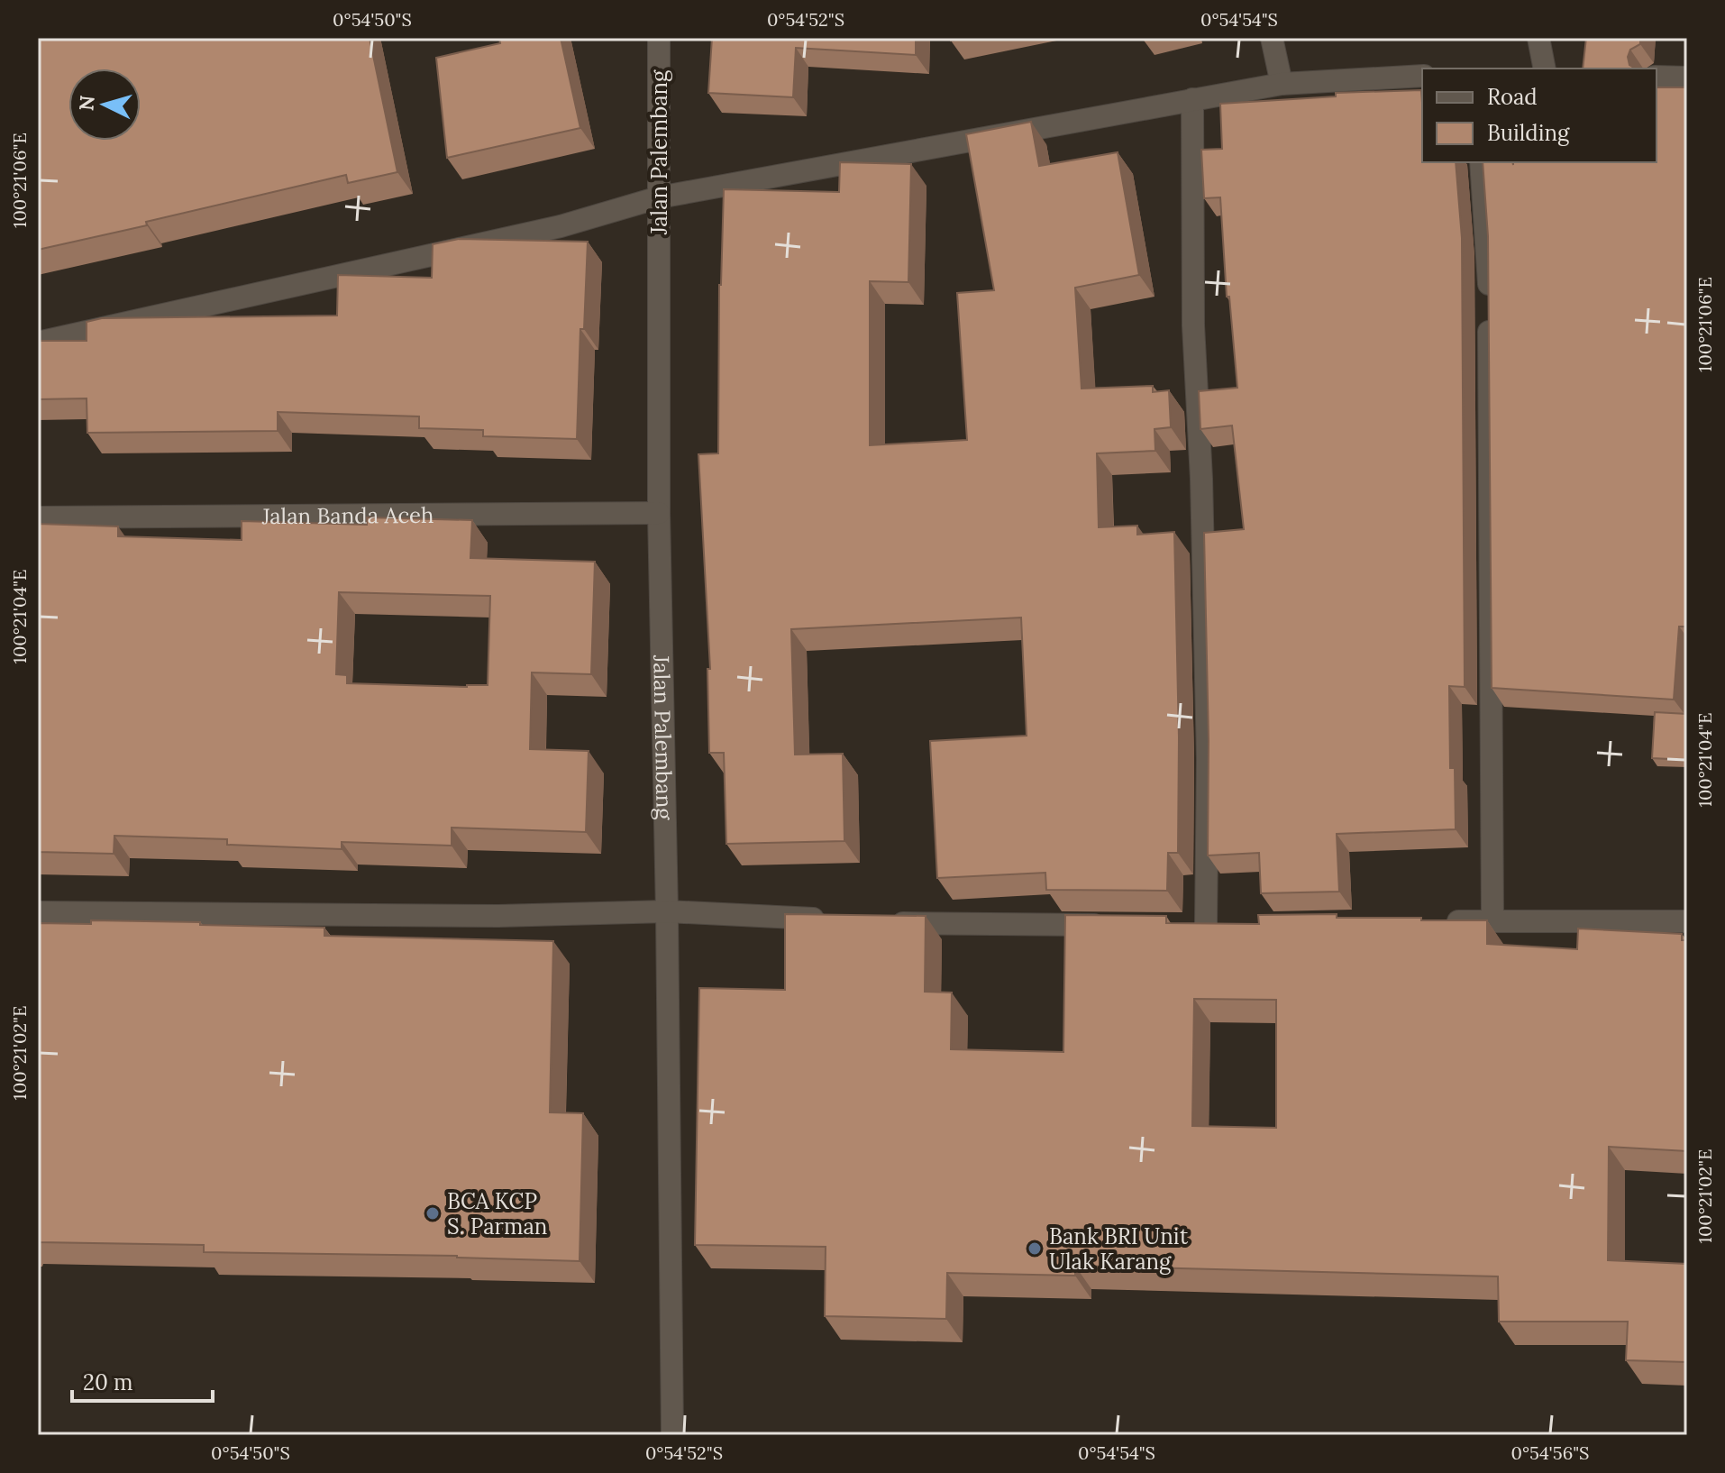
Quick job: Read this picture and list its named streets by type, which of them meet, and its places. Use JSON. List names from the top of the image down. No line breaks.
{"streets":{"street":["Jalan Palembang","Jalan Banda Aceh"]},"crossings":[["Jalan Palembang","Jalan Banda Aceh"]],"places":["BCA KCP S. Parman","Bank BRI Unit Ulak Karang"],"legend":["Road","Building"],"scale_bar":"20 m","north":"left","coordinates":["0°54'50\"S","0°54'52\"S","0°54'54\"S","100°21'06\"E","100°21'04\"E","100°21'02\"E","0°54'56\"S"]}
